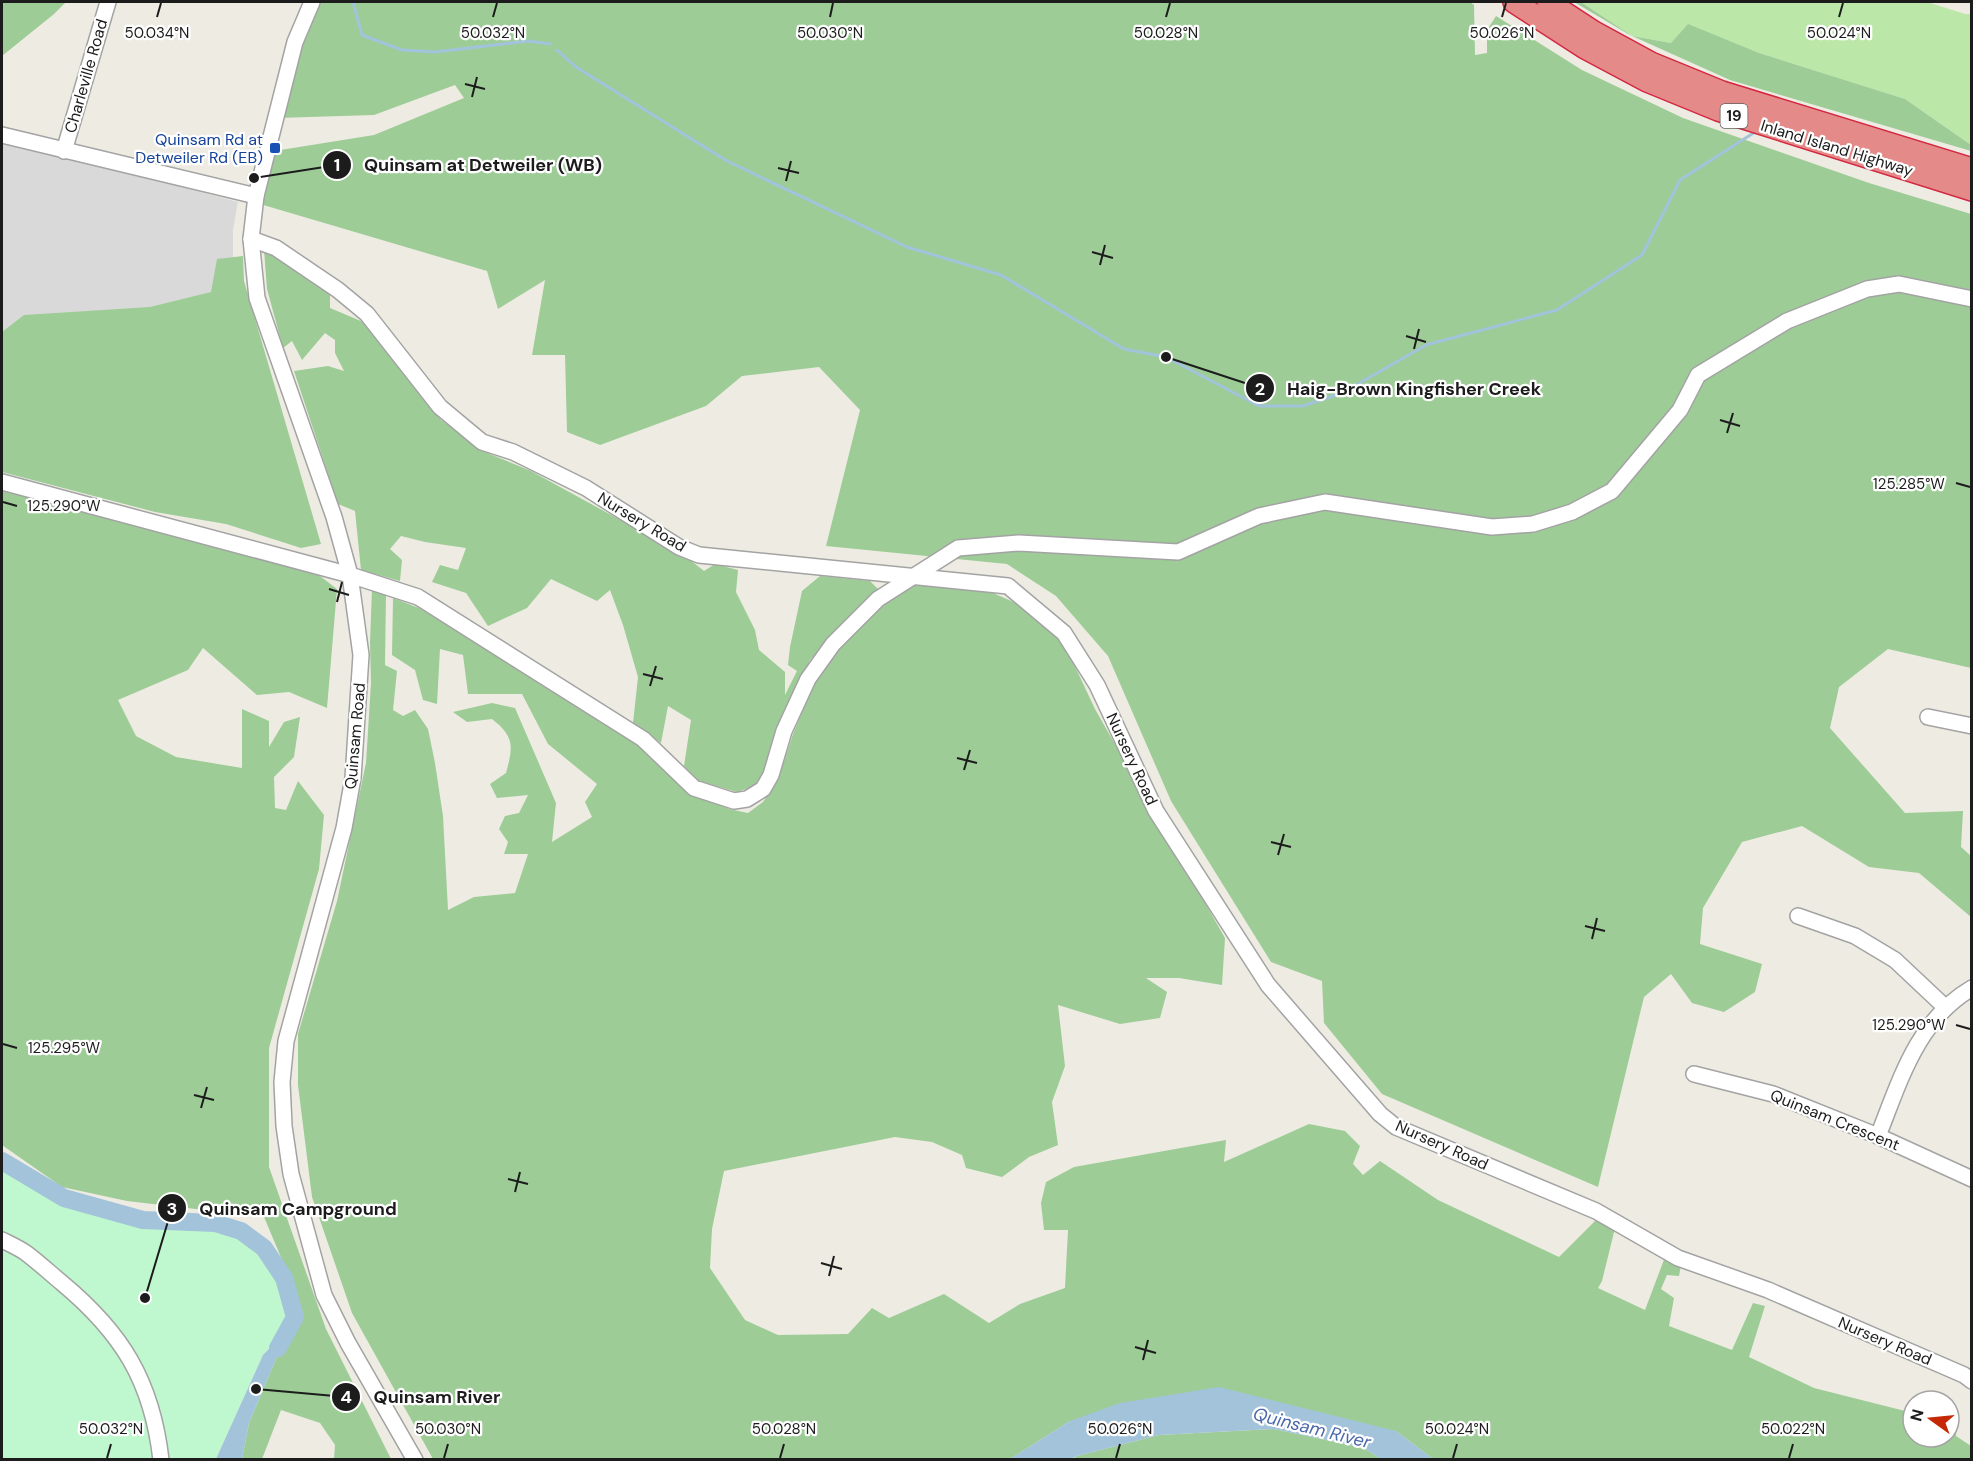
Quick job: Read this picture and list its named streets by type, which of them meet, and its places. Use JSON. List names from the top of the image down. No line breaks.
{"streets":{"highway":["19","Inland Island Highway"],"street":["Charleville Road","Nursery Road","Quinsam Road","Quinsam Crescent"]},"crossings":[["Nursery Road","Quinsam Road"]],"water":["Quinsam River"],"places":{"transit":["Quinsam Rd at Detweiler Rd (EB)"],"other":["Quinsam at Detweiler (WB)","Haig-Brown Kingfisher Creek","Quinsam Campground","Quinsam River"]},"north":"left","coordinates":["50.032°N","50.030°N","50.028°N","50.026°N","50.024°N","50.034°N","125.285°W","125.290°W","125.295°W","50.022°N"]}
